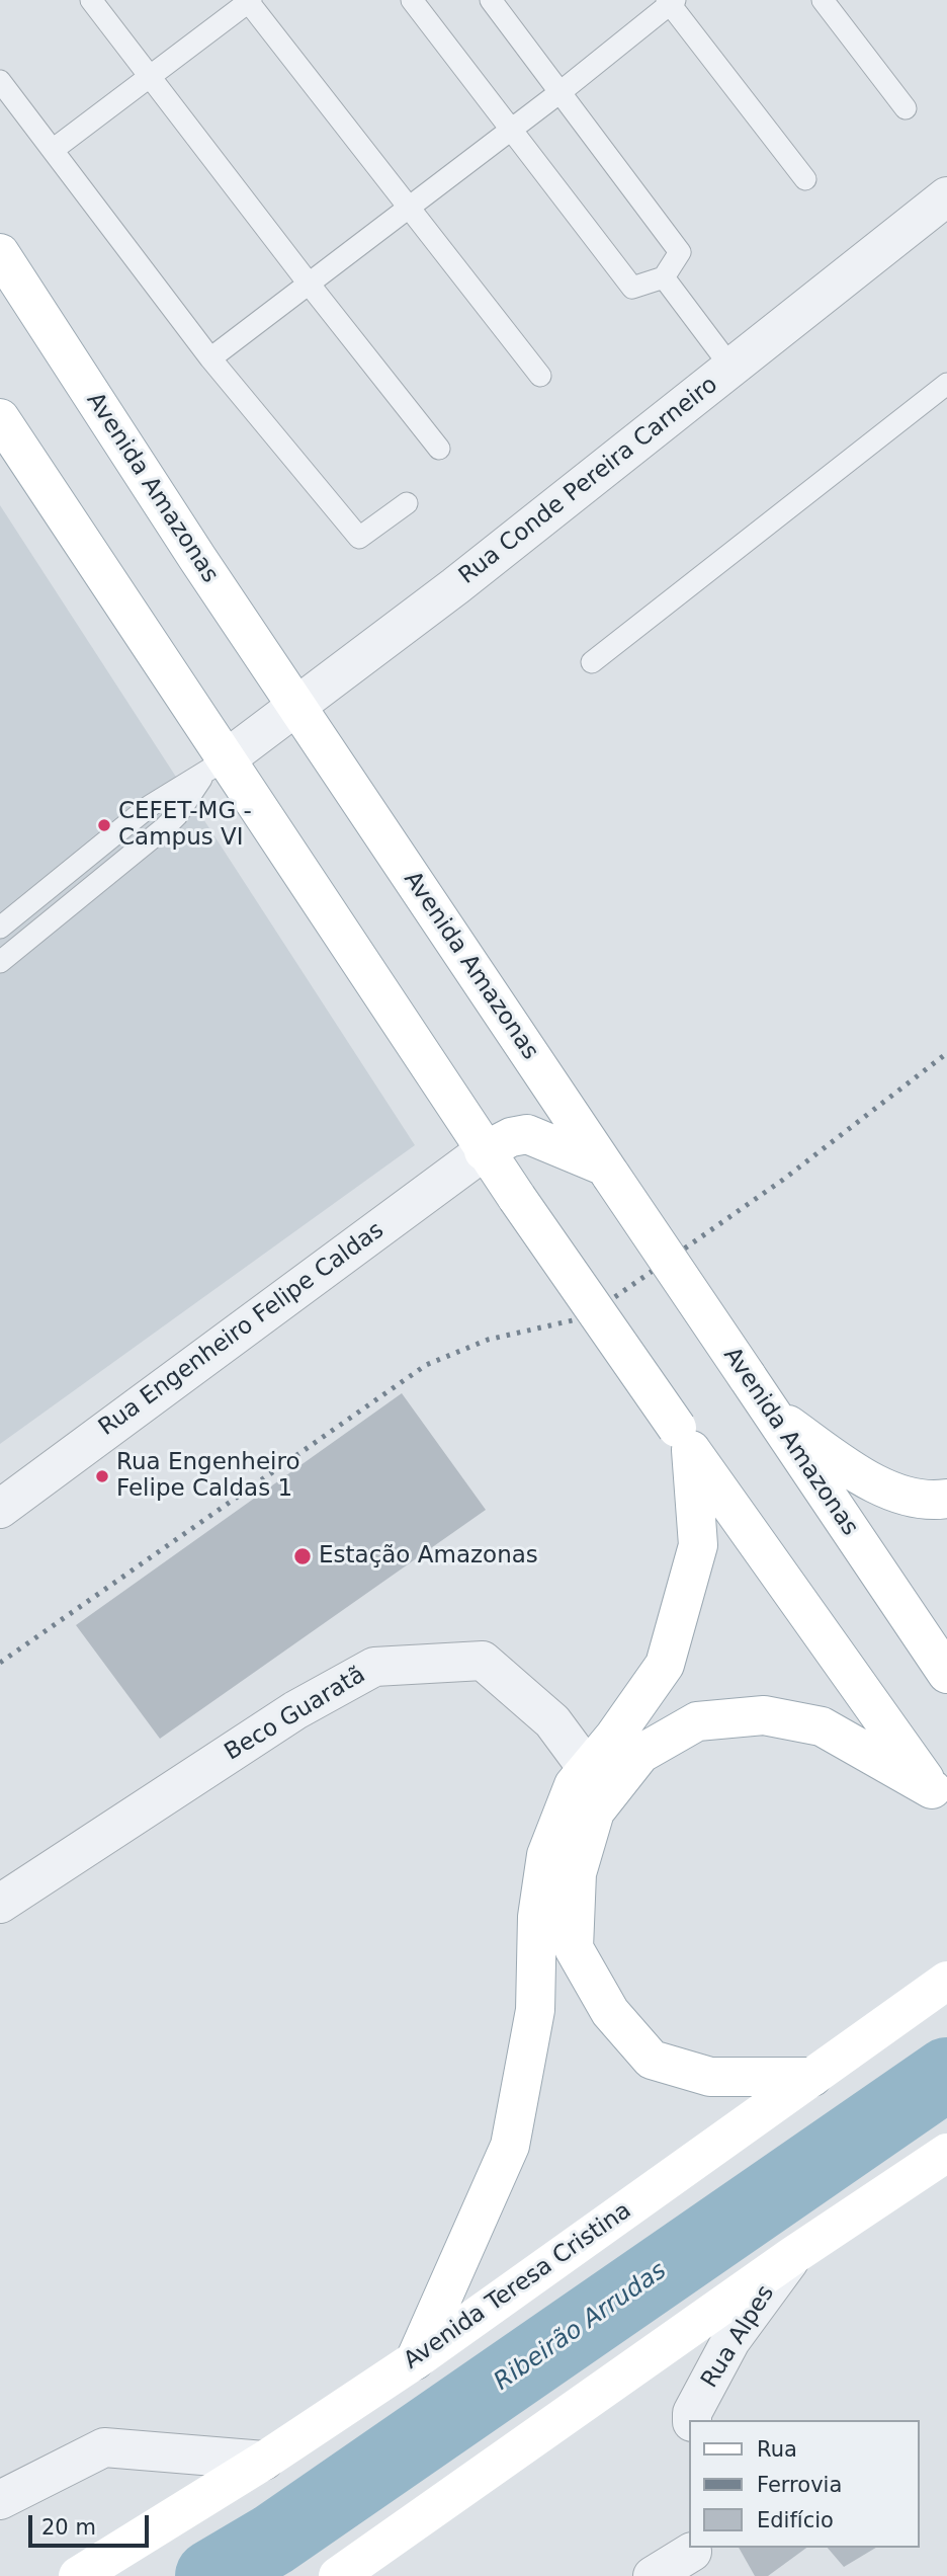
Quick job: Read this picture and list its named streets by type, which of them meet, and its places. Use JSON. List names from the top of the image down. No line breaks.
{"streets":{"main road":["Avenida Amazonas","Avenida Teresa Cristina"],"street":["Rua Conde Pereira Carneiro","Rua Engenheiro Felipe Caldas","Beco Guaratã","Rua Alpes"]},"crossings":[["Rua Conde Pereira Carneiro","Avenida Amazonas"]],"water":["Ribeirão Arrudas"],"places":["CEFET-MG - Campus VI","Rua Engenheiro Felipe Caldas 1","Estação Amazonas"],"legend":["Rua","Ferrovia","Edifício"],"scale_bar":"20 m"}
